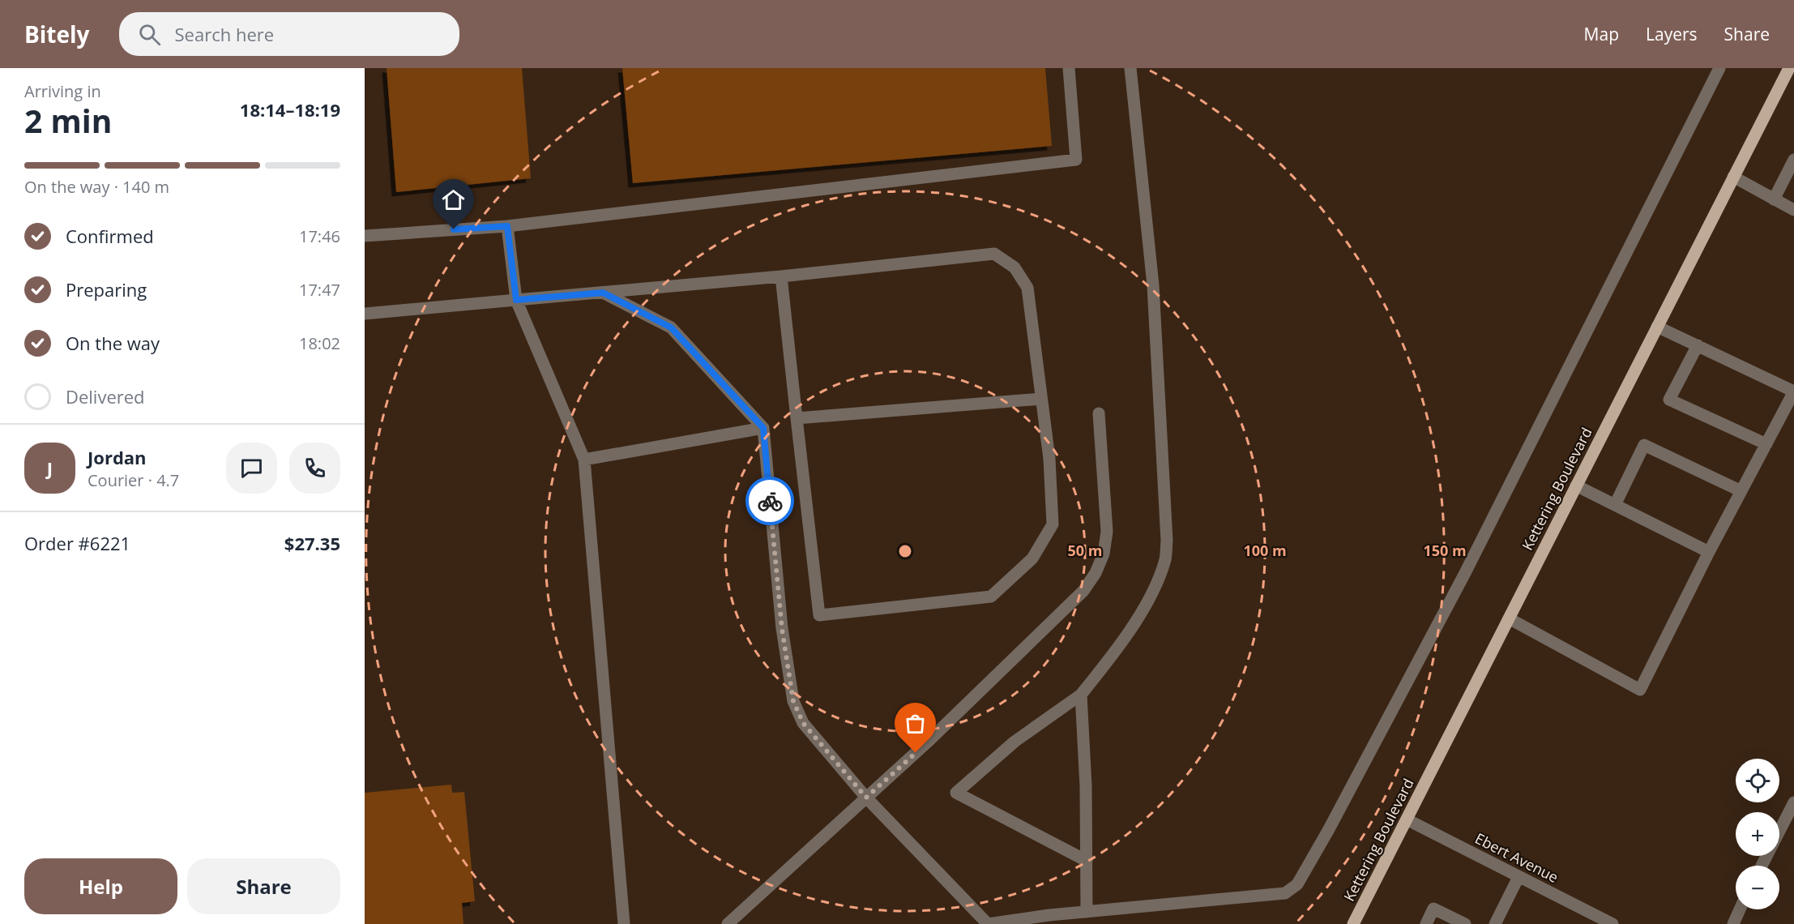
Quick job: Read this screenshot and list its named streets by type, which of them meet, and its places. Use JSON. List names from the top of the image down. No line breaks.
{"streets":{"main road":["Kettering Boulevard"],"street":["Ebert Avenue"]},"crossings":[["Kettering Boulevard","Ebert Avenue"]],"page":{"header":"Bitely","search":"Search here","nav":["Map","Layers","Share"],"heading":["2 min","Arriving in","18:14–18:19"],"panel":["Jordan","Courier · 4.7","Order #6221","$27.35"],"bar":"On the way · 140 m","list":[["Confirmed","17:46"],["Preparing","17:47"],["On the way","18:02"],"Delivered"],"round":"J","map_buttons":["+","−"],"buttons":["Help","Share"]},"rings":["50 m","100 m","150 m"]}
